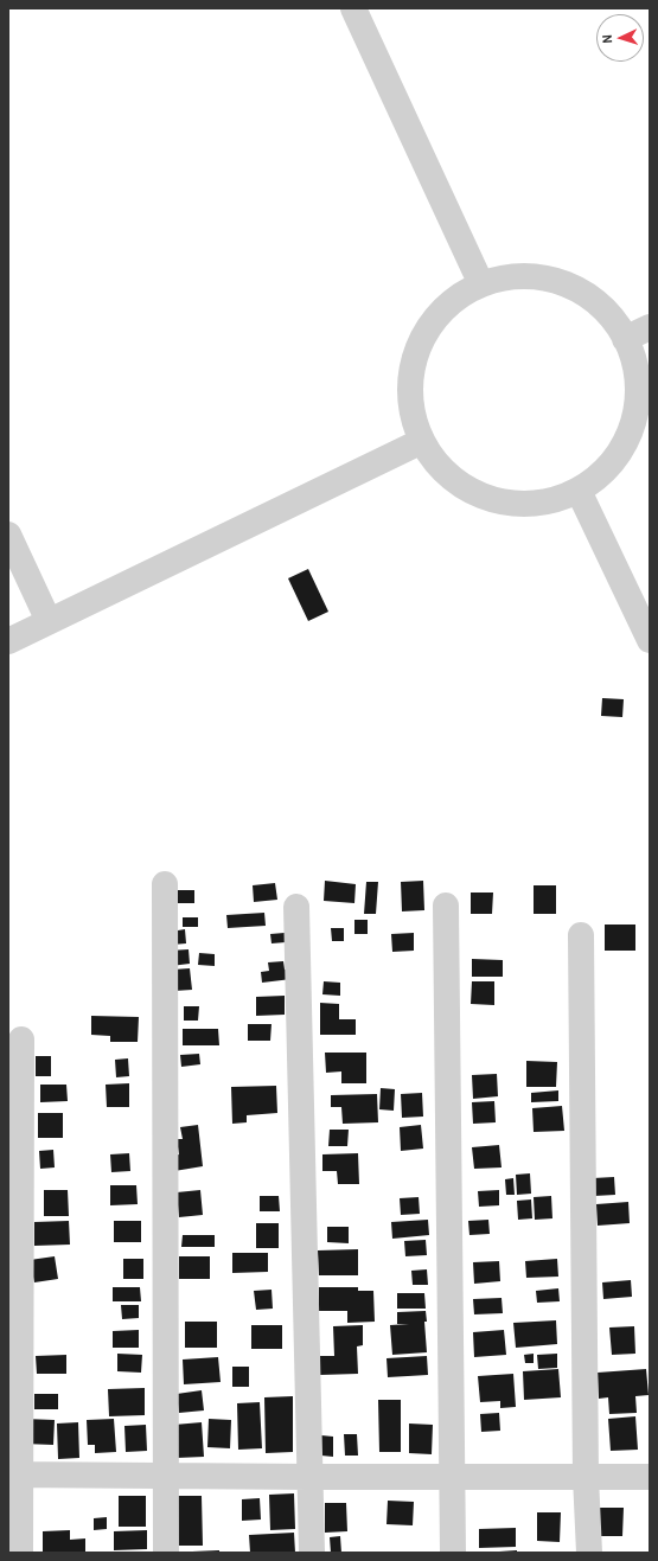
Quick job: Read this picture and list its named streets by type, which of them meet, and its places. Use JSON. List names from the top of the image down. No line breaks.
{"north":"left"}
